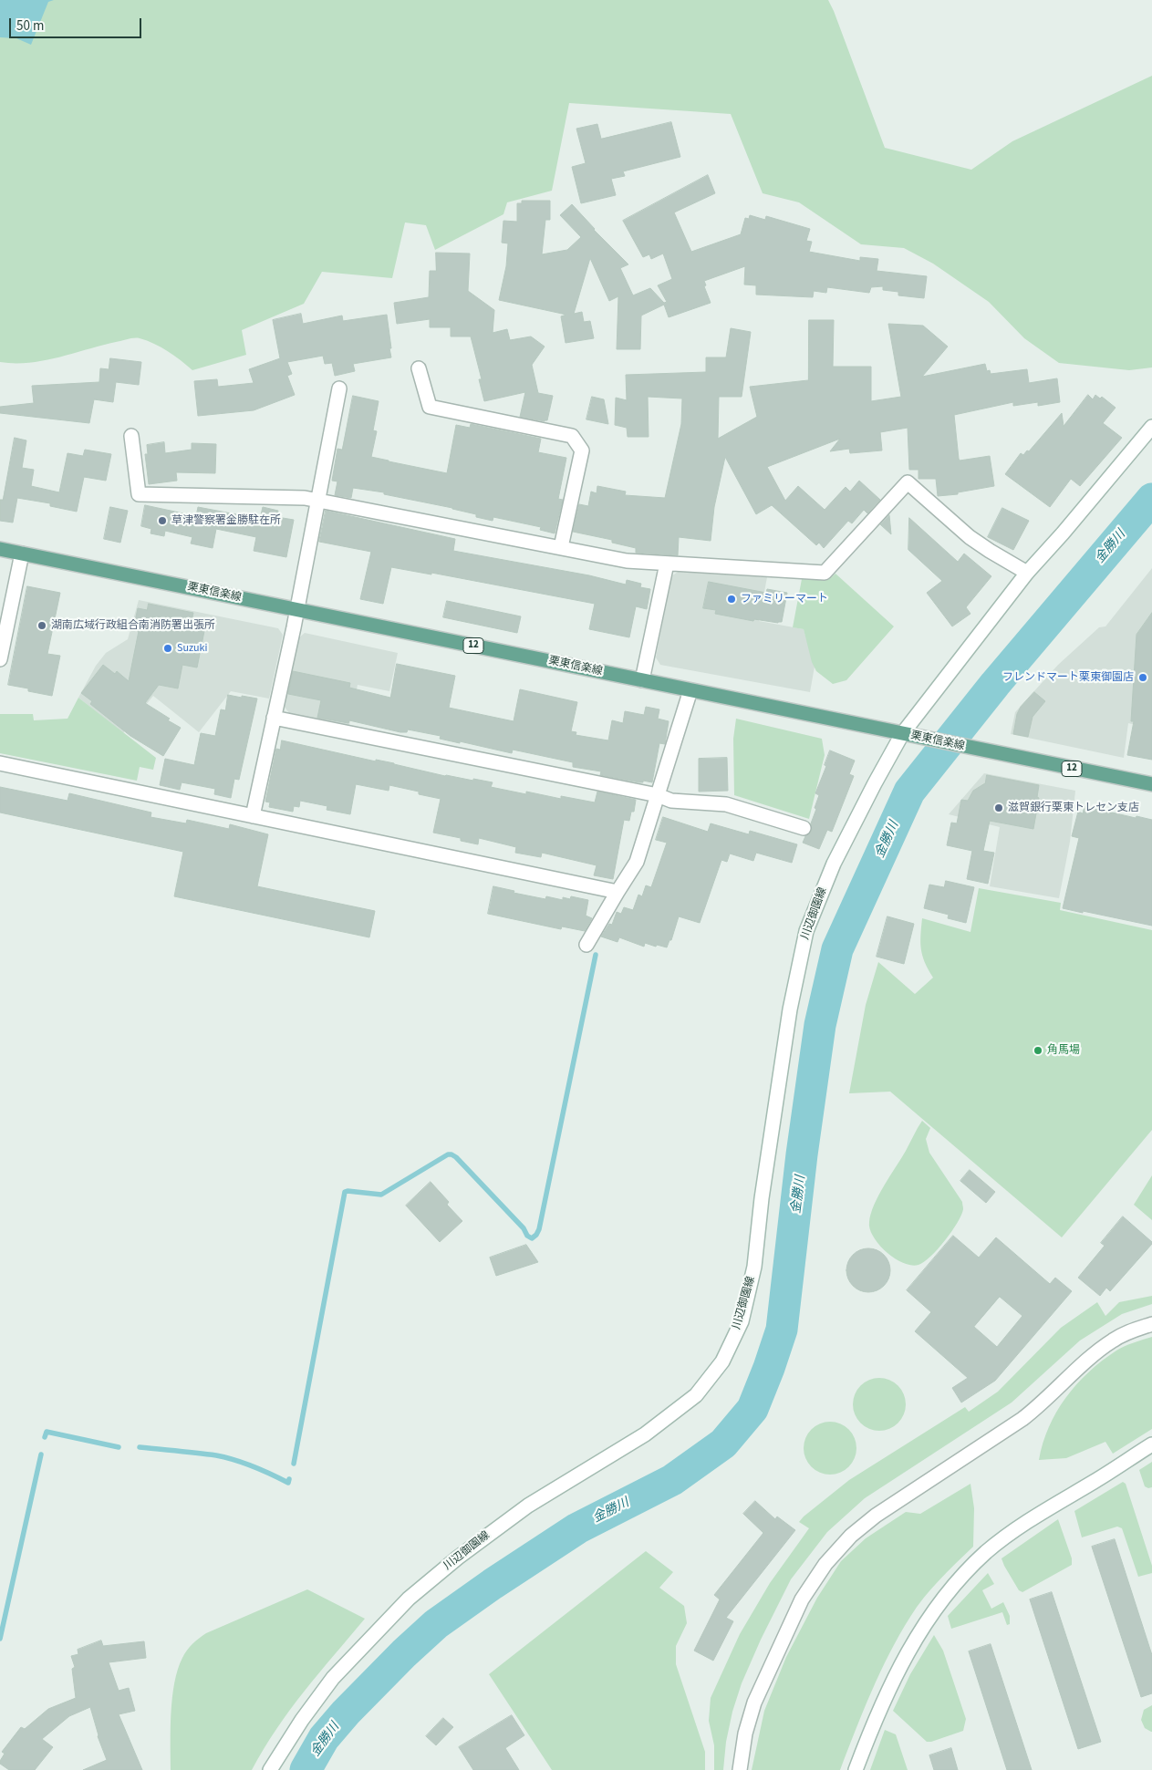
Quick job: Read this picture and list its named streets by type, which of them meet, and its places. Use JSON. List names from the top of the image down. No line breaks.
{"streets":{"main road":["栗東信楽線","12"],"street":["川辺御園線"]},"crossings":[["栗東信楽線","川辺御園線"]],"water":["金勝川"],"places":["草津警察署金勝駐在所","ファミリーマート","湖南広域行政組合南消防署出張所","Suzuki","フレンドマート栗東御園店","滋賀銀行栗東トレセン支店","角馬場"],"scale_bar":"50 m"}
